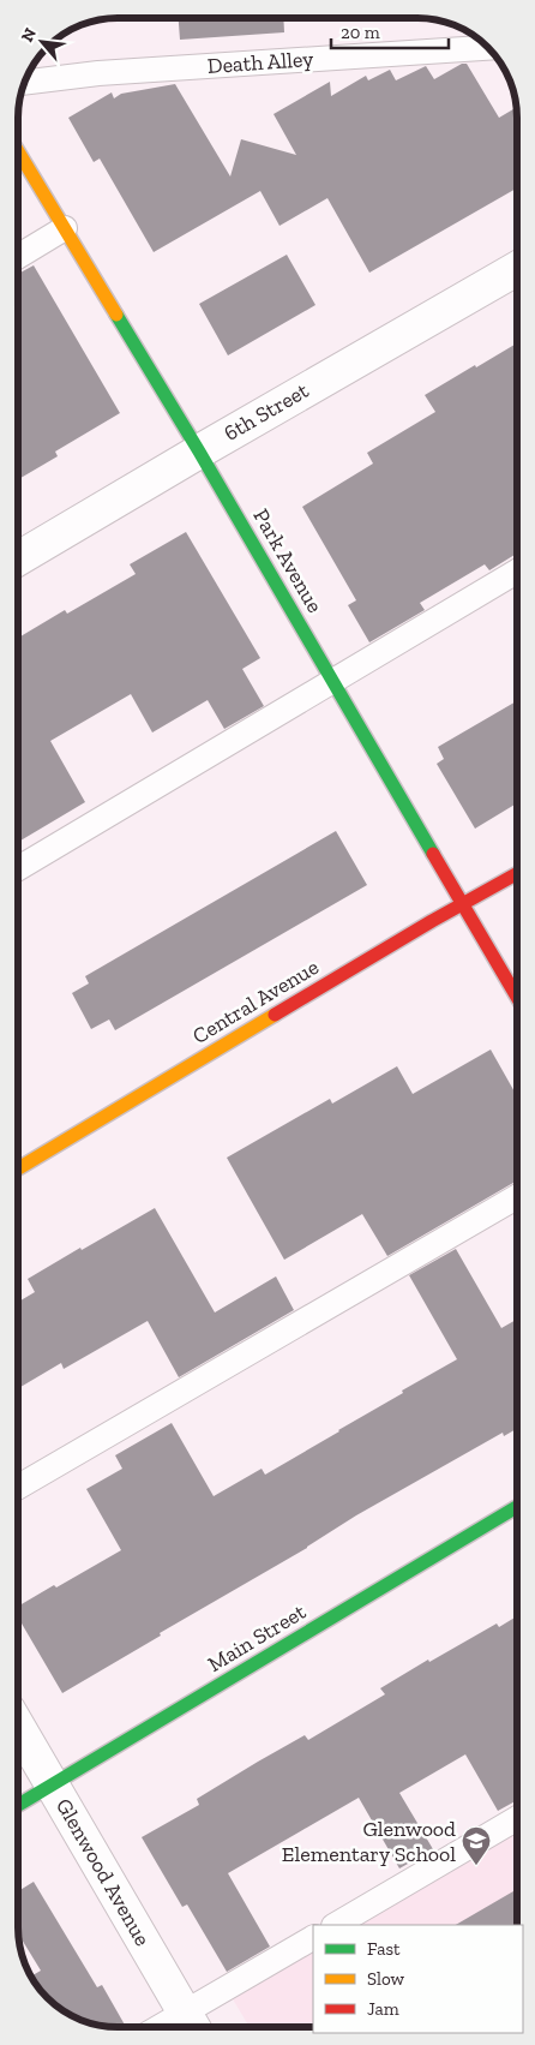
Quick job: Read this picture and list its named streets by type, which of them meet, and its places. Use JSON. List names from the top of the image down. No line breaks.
{"streets":{"street":["6th Street","Park Avenue","Central Avenue","Main Street","Glenwood Avenue"],"lane":["Death Alley"]},"crossings":[["6th Street","Park Avenue"],["Park Avenue","Central Avenue"],["Main Street","Glenwood Avenue"]],"places":{"school or university":["Glenwood Elementary School"]},"legend":["Fast","Slow","Jam"],"scale_bar":"20 m","north":"top left"}
